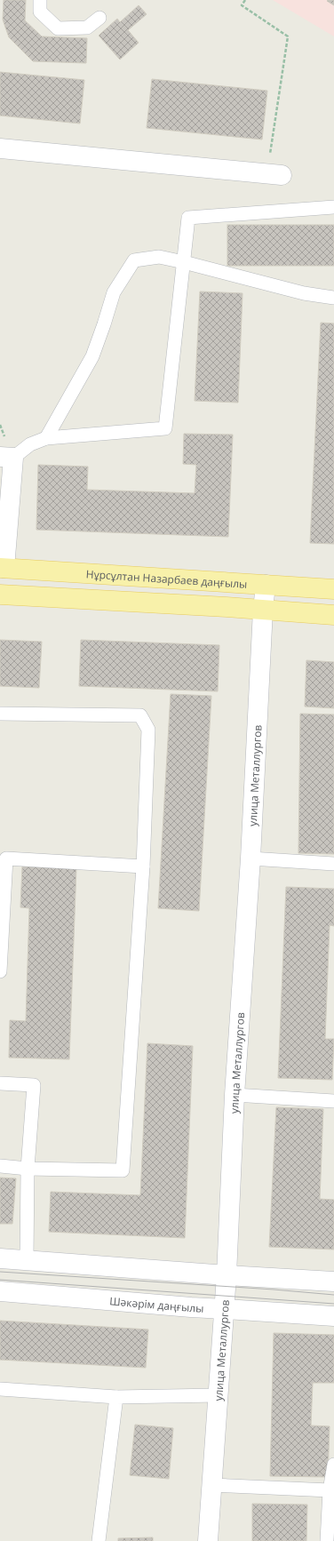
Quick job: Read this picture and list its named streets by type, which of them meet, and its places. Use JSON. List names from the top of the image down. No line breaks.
{"streets":{"main road":["Нұрсұлтан Назарбаев даңғылы"],"street":["улица Металлургов","Шәкәрім даңғылы"]},"crossings":[["Нұрсұлтан Назарбаев даңғылы","улица Металлургов"],["улица Металлургов","Шәкәрім даңғылы"]]}
